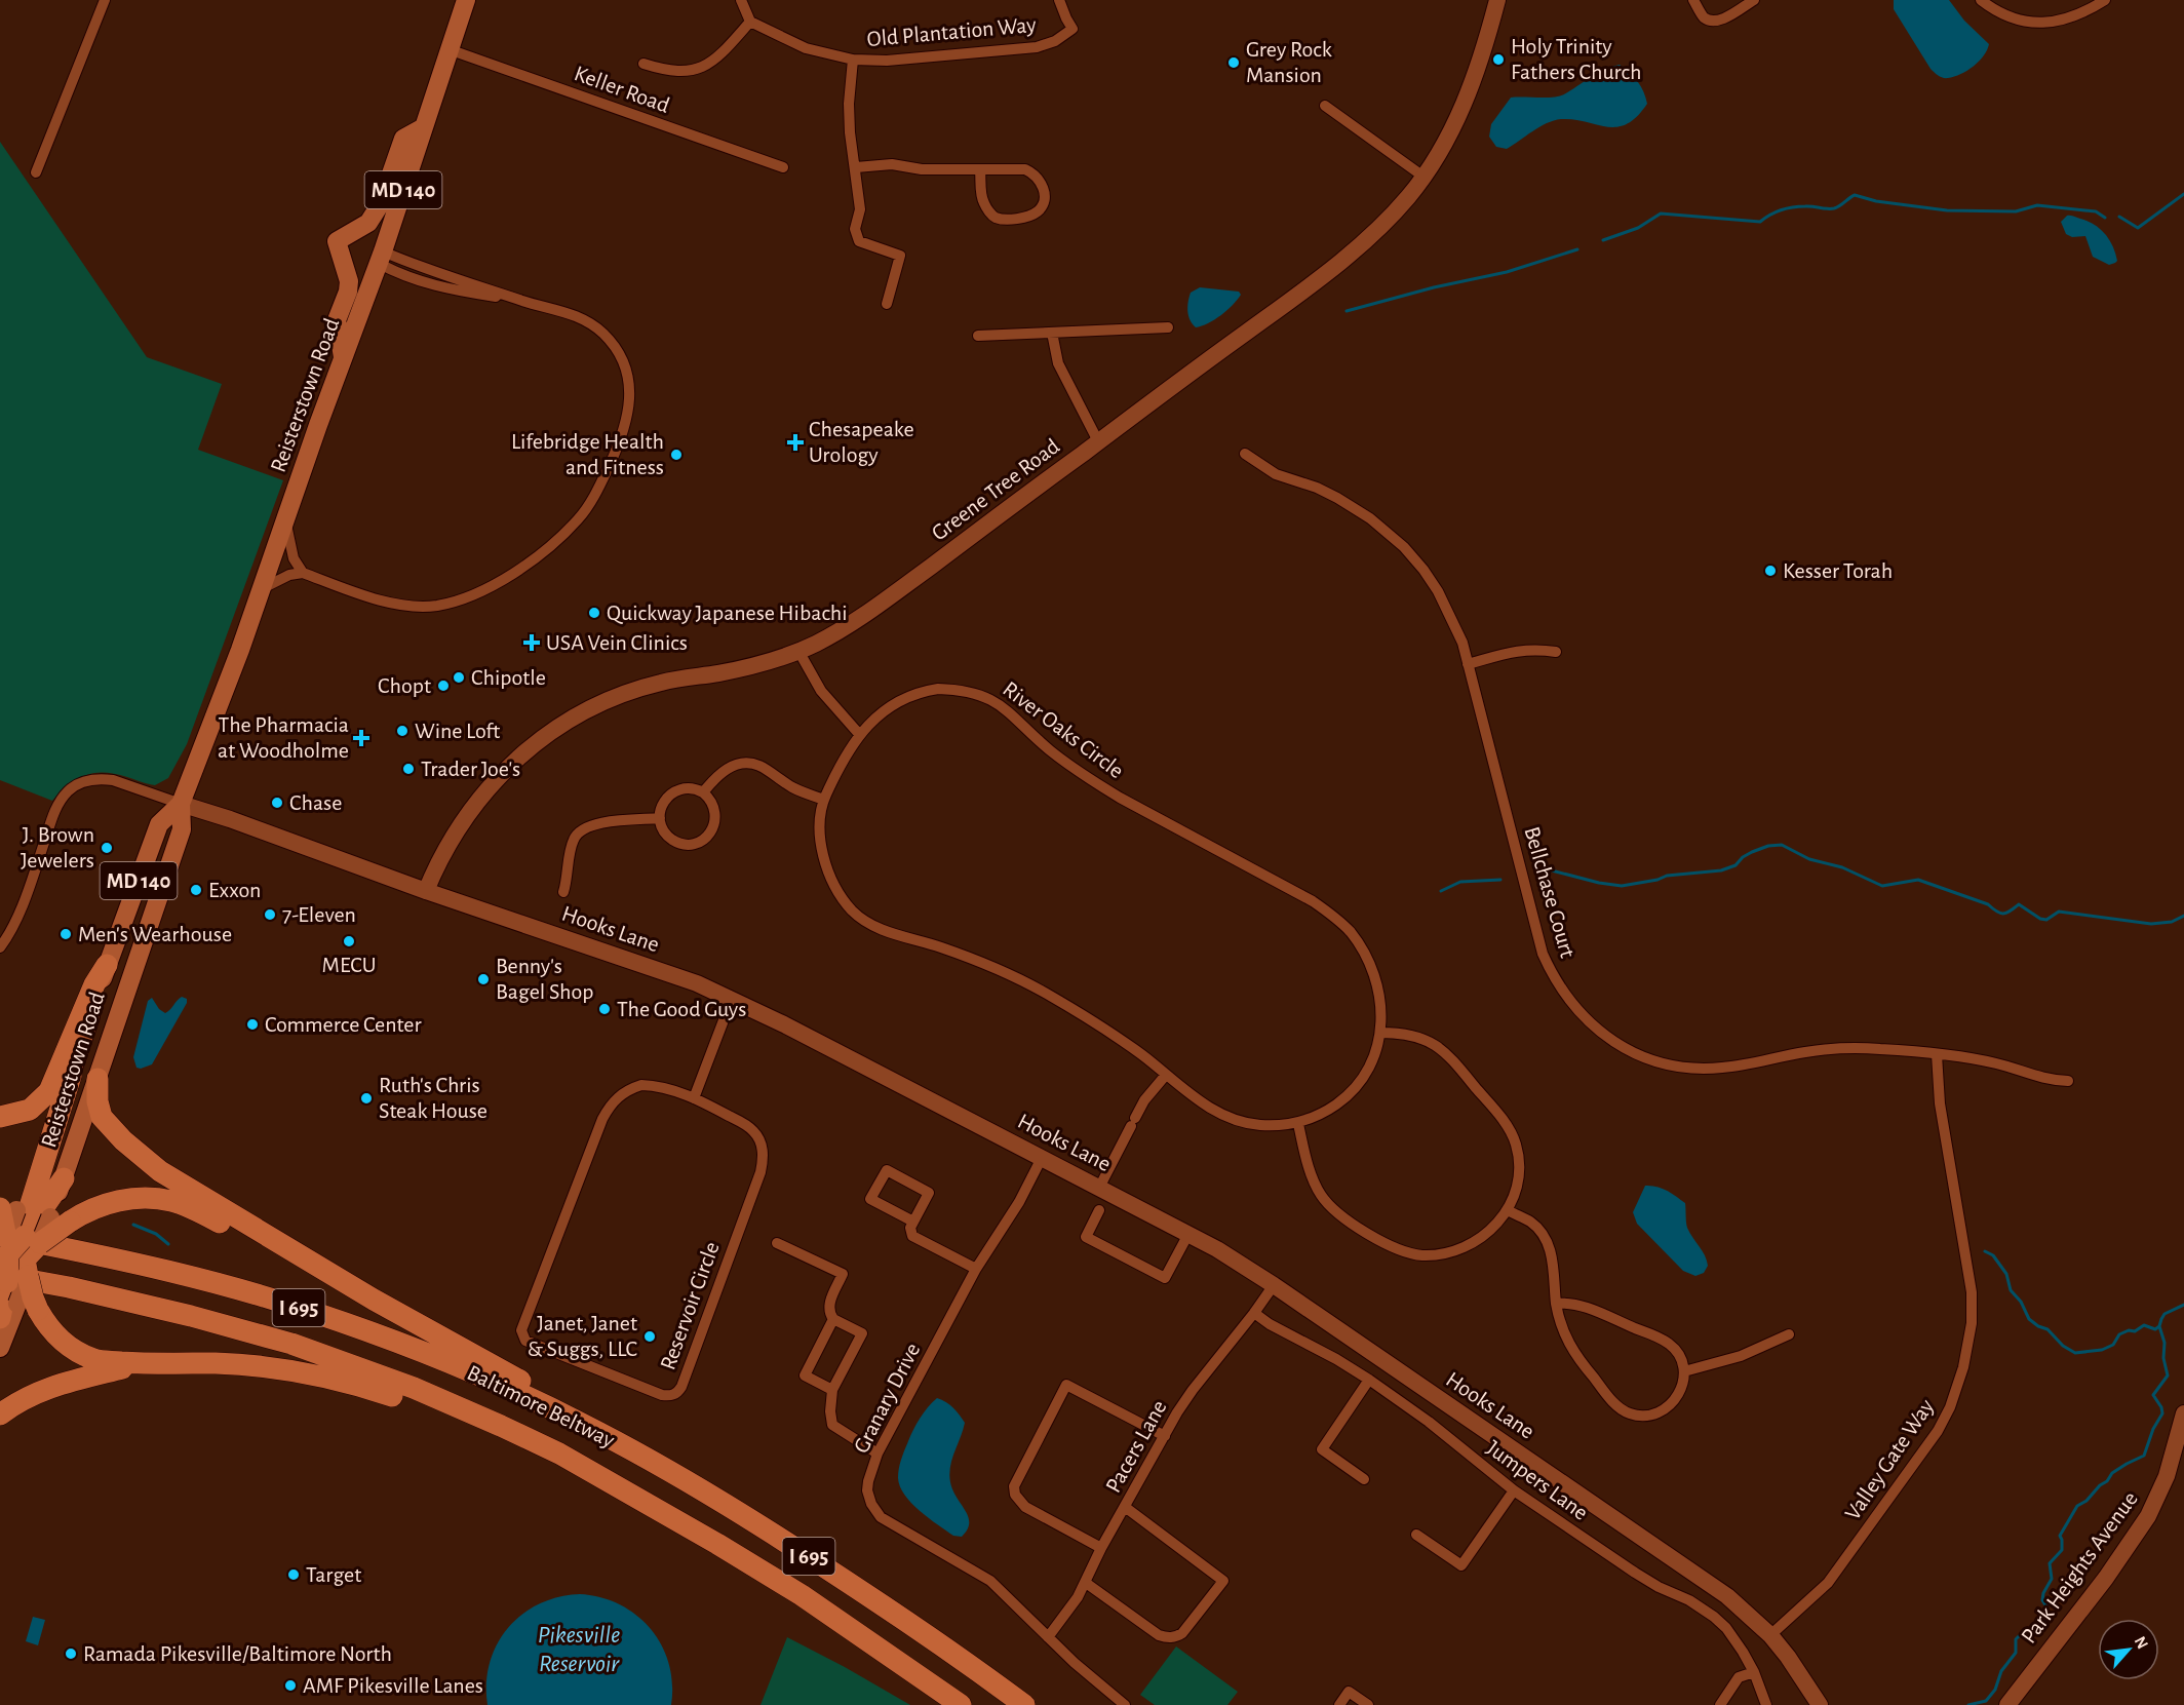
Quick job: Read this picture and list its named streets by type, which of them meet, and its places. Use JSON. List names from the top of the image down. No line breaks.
{"streets":{"highway":["I 695","Baltimore Beltway"],"main road":["MD 140","Reisterstown Road"],"street":["Old Plantation Way","Keller Road","Greene Tree Road","River Oaks Circle","Bellchase Court","Hooks Lane","Reservoir Circle","Granary Drive","Pacers Lane","Valley Gate Way","Jumpers Lane","Park Heights Avenue"]},"crossings":[["Keller Road","Reisterstown Road"],["Reisterstown Road","Hooks Lane"],["Greene Tree Road","Hooks Lane"],["Bellchase Court","Valley Gate Way"],["Hooks Lane","Granary Drive"],["Hooks Lane","Pacers Lane"],["Hooks Lane","Valley Gate Way"],["Granary Drive","Pacers Lane"],["Pacers Lane","Jumpers Lane"]],"water":["Pikesville Reservoir"],"places":{"other":["Holy Trinity Fathers Church","Grey Rock Mansion","Lifebridge Health and Fitness","Kesser Torah","Quickway Japanese Hibachi","Chipotle","Chopt","Wine Loft","Trader Joe's","Chase","J. Brown Jewelers","Exxon","7-Eleven","Men's Wearhouse","MECU","Benny's Bagel Shop","The Good Guys","Commerce Center","Ruth's Chris Steak House","Janet, Janet & Suggs, LLC","Target","Ramada Pikesville/Baltimore North","AMF Pikesville Lanes"],"health":["Chesapeake Urology","USA Vein Clinics","The Pharmacia at Woodholme"]},"north":"top right"}
